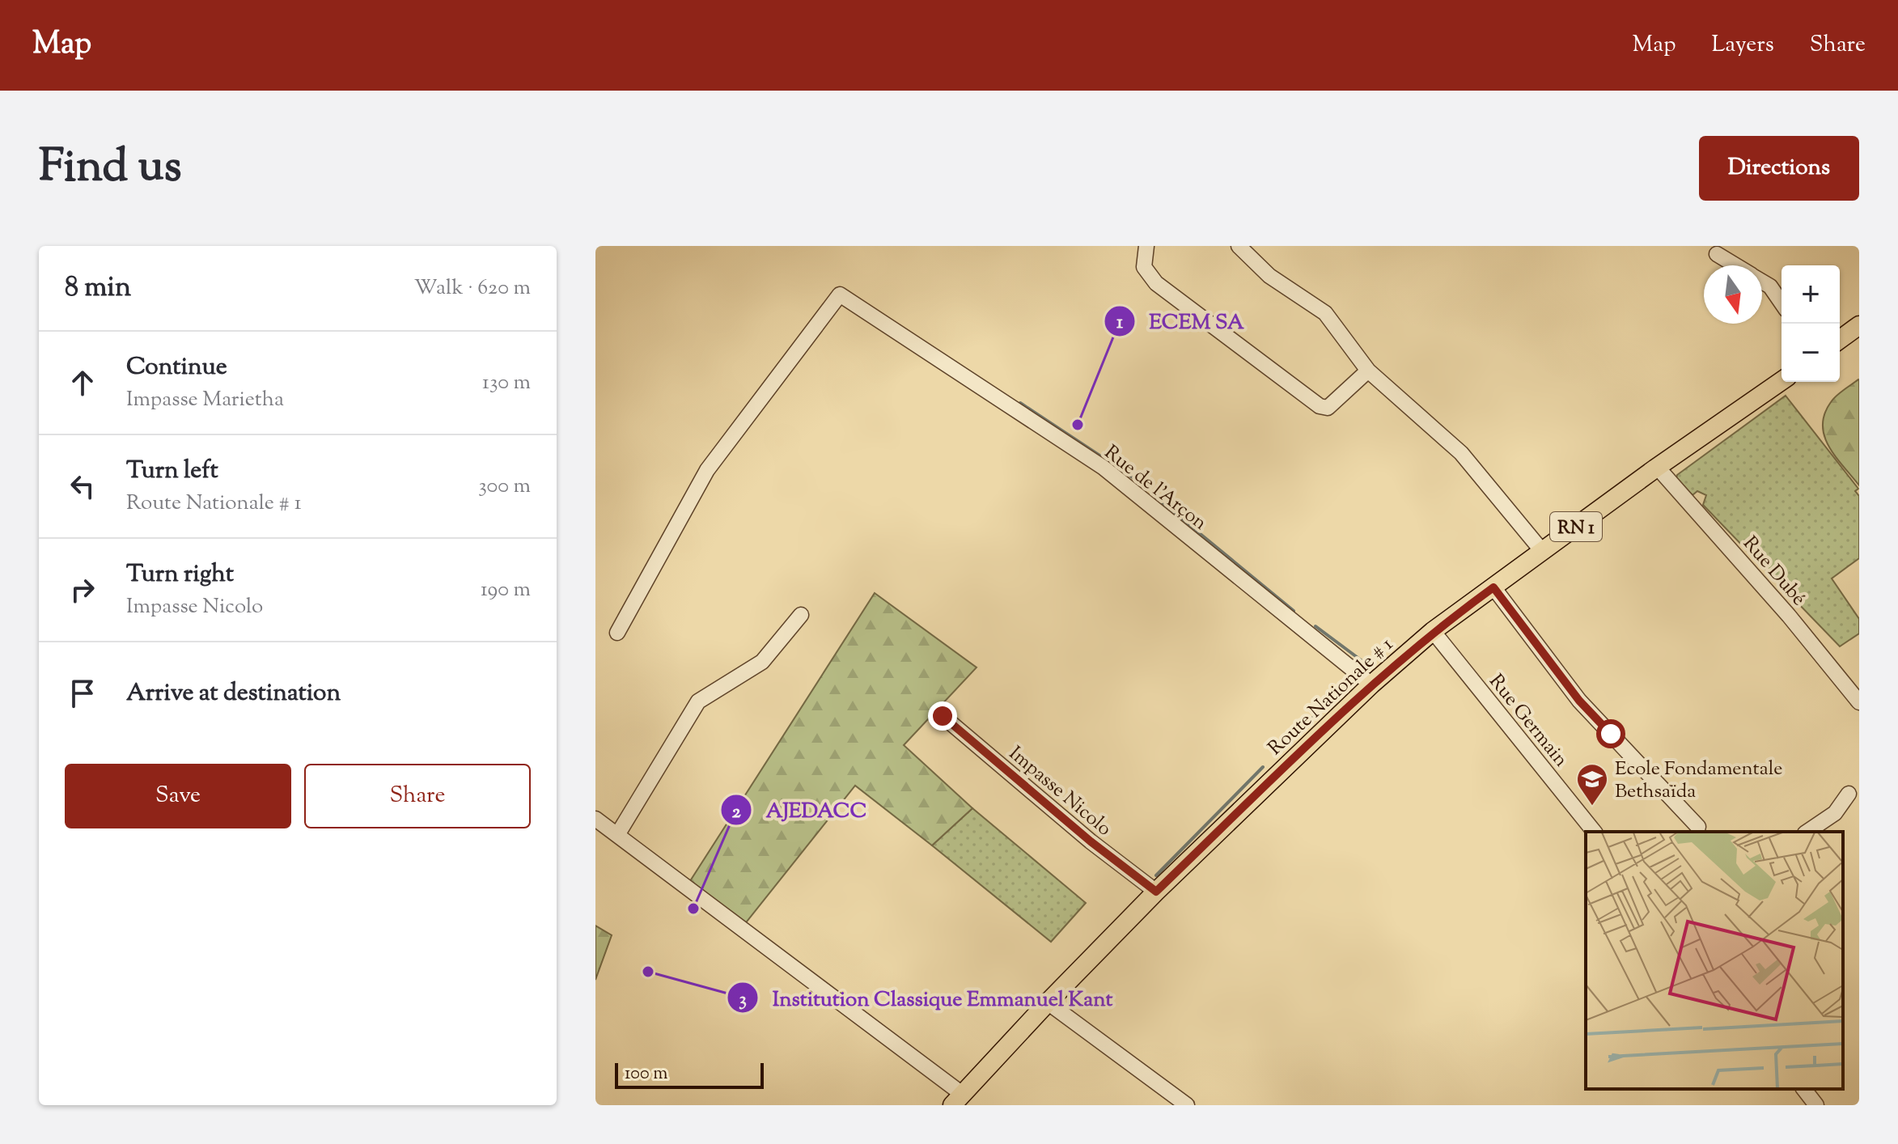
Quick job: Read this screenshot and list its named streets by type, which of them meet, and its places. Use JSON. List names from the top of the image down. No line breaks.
{"streets":{"main road":["RN 1","Route Nationale # 1"],"street":["Rue de l'Arçon","Rue Dubé","Rue Germain","Impasse Nicolo"]},"crossings":[["Rue de l'Arçon","Route Nationale # 1"],["Rue Dubé","Route Nationale # 1"],["Route Nationale # 1","Rue Germain"],["Route Nationale # 1","Impasse Nicolo"]],"places":{"other":["ECEM SA","AJEDACC","Institution Classique Emmanuel Kant"],"school or university":["Ecole Fondamentale Bethsaïda"]},"scale_bar":"100 m","north":"bottom","page":{"header":"Map","nav":["Map","Layers","Share"],"title":"Find us","buttons":["Directions",["Save","Share"]],"heading":["8 min","Walk · 620 m"],"map_buttons":["+","−"],"list":[["Continue","Impasse Marietha","130 m"],["Turn left","Route Nationale # 1","300 m"],["Turn right","Impasse Nicolo","190 m"],"Arrive at destination"],"scale":"100 m"}}
